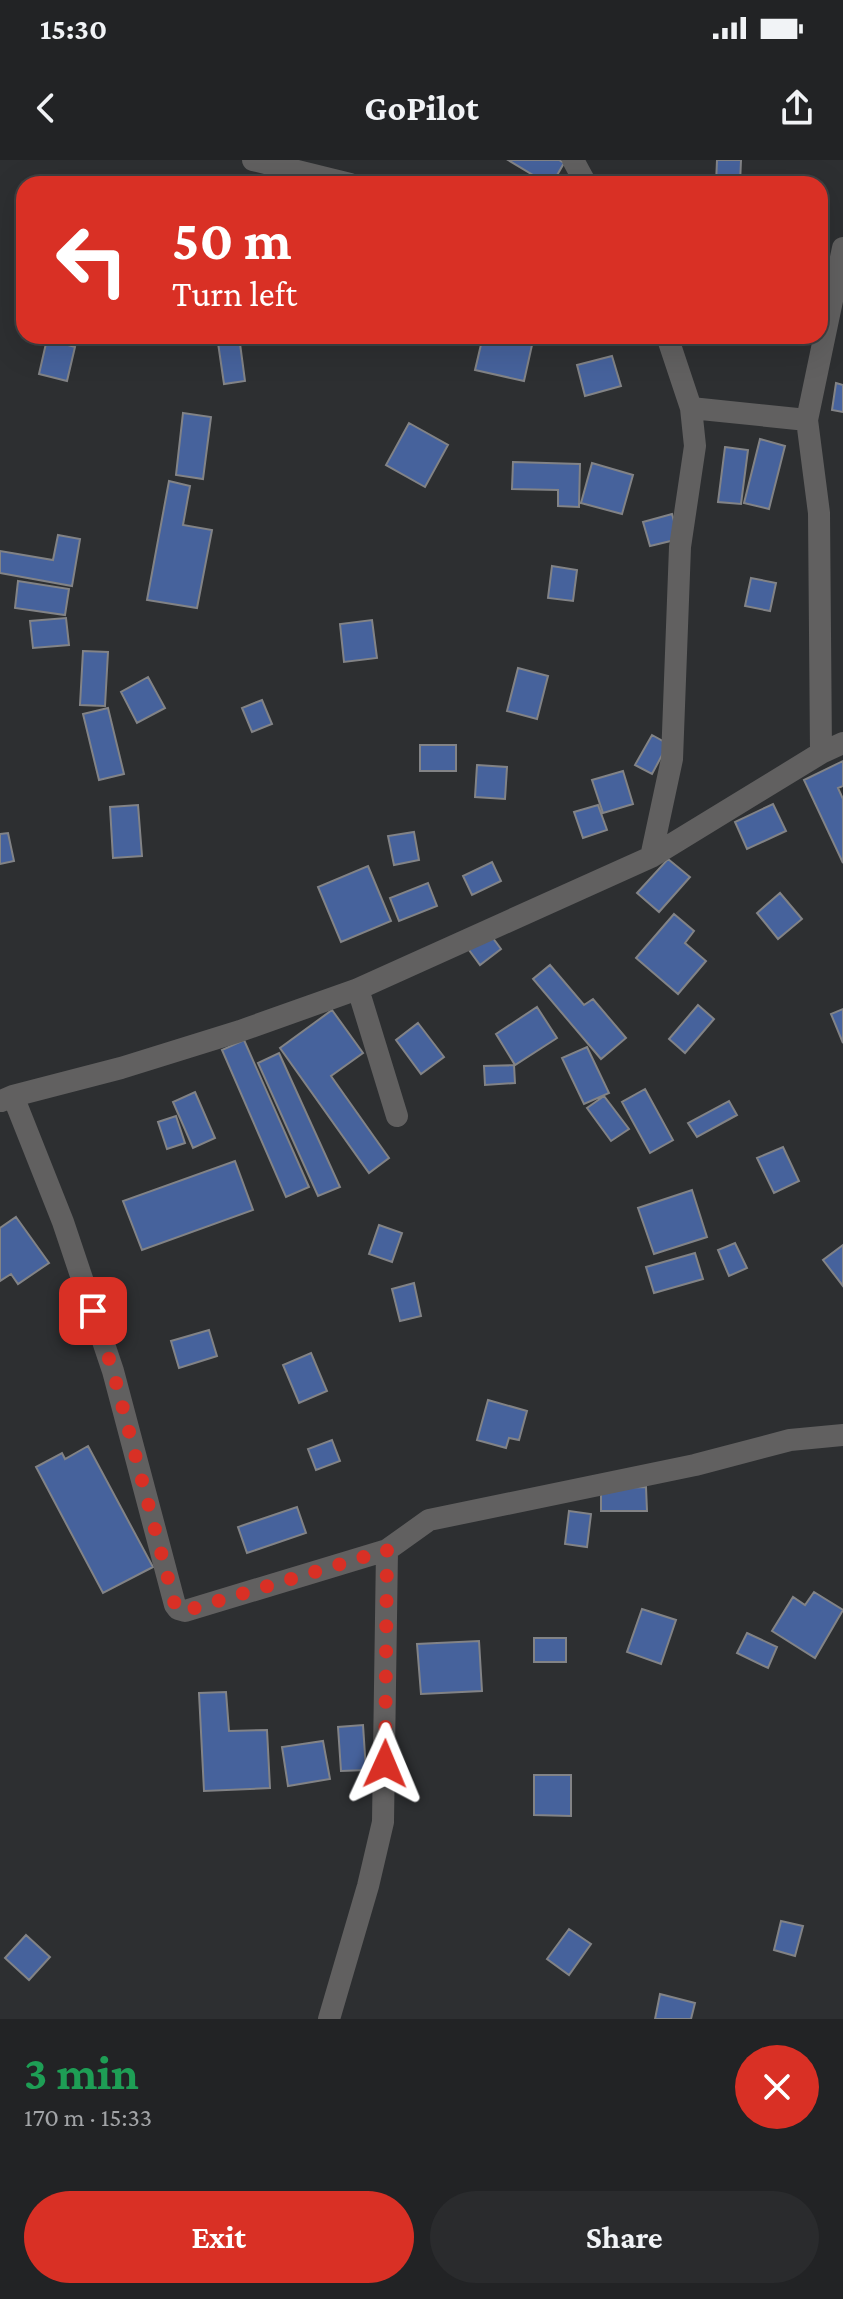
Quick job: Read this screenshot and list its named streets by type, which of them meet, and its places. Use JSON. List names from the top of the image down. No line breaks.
{"page":{"status":"15:30","header":"GoPilot","turn":["50 m","Turn left"],"heading":["3 min","170 m · 15:33"],"buttons":["Exit","Share"]}}
